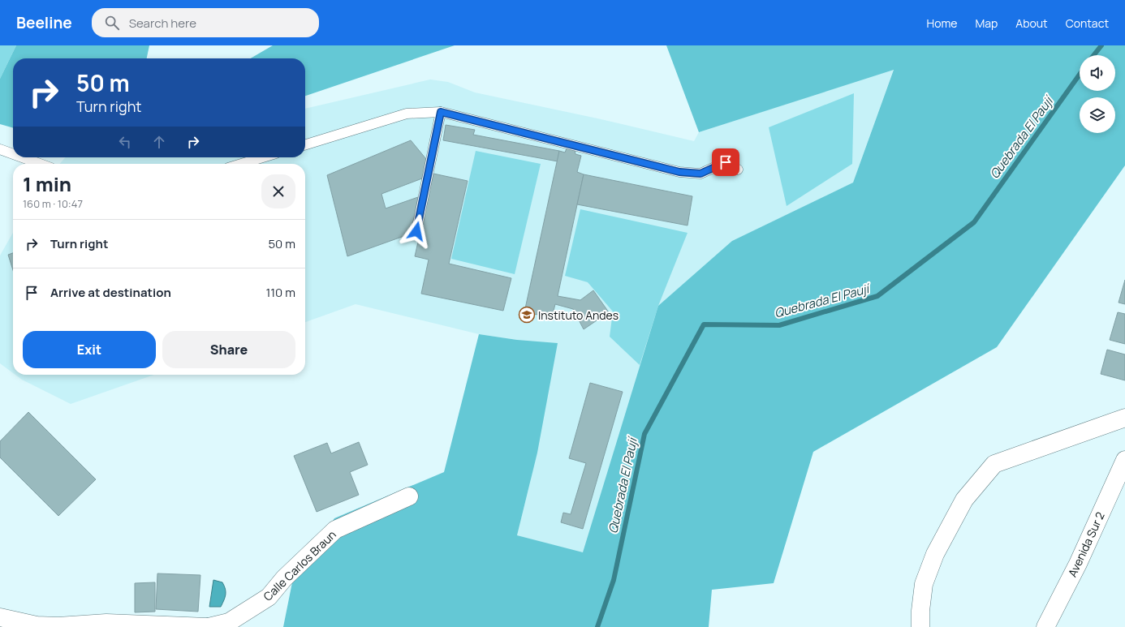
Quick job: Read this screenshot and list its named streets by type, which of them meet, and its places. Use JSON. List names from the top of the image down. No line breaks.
{"streets":{"street":["Avenida Sur 2","Calle Carlos Braun"]},"water":["Quebrada El Paují"],"places":{"school or university":["Instituto Andes"]},"page":{"header":"Beeline","search":"Search here","nav":["Home","Map","About","Contact"],"turn":["50 m","Turn right"],"heading":["1 min","160 m · 10:47"],"list":[{"name":"Turn right","value":"50 m"},{"name":"Arrive at destination","value":"110 m"}],"buttons":["Exit","Share"]}}
